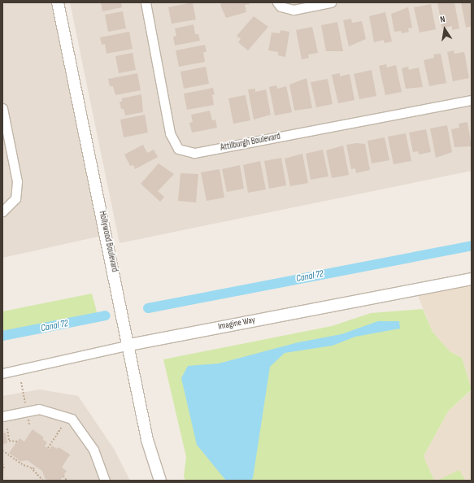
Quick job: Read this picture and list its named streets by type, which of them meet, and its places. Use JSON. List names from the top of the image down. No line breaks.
{"streets":{"street":["Attilburgh Boulevard","Hollywood Boulevard","Imagine Way"]},"crossings":[["Hollywood Boulevard","Imagine Way"]],"water":["Canal 72"],"north":"top"}
